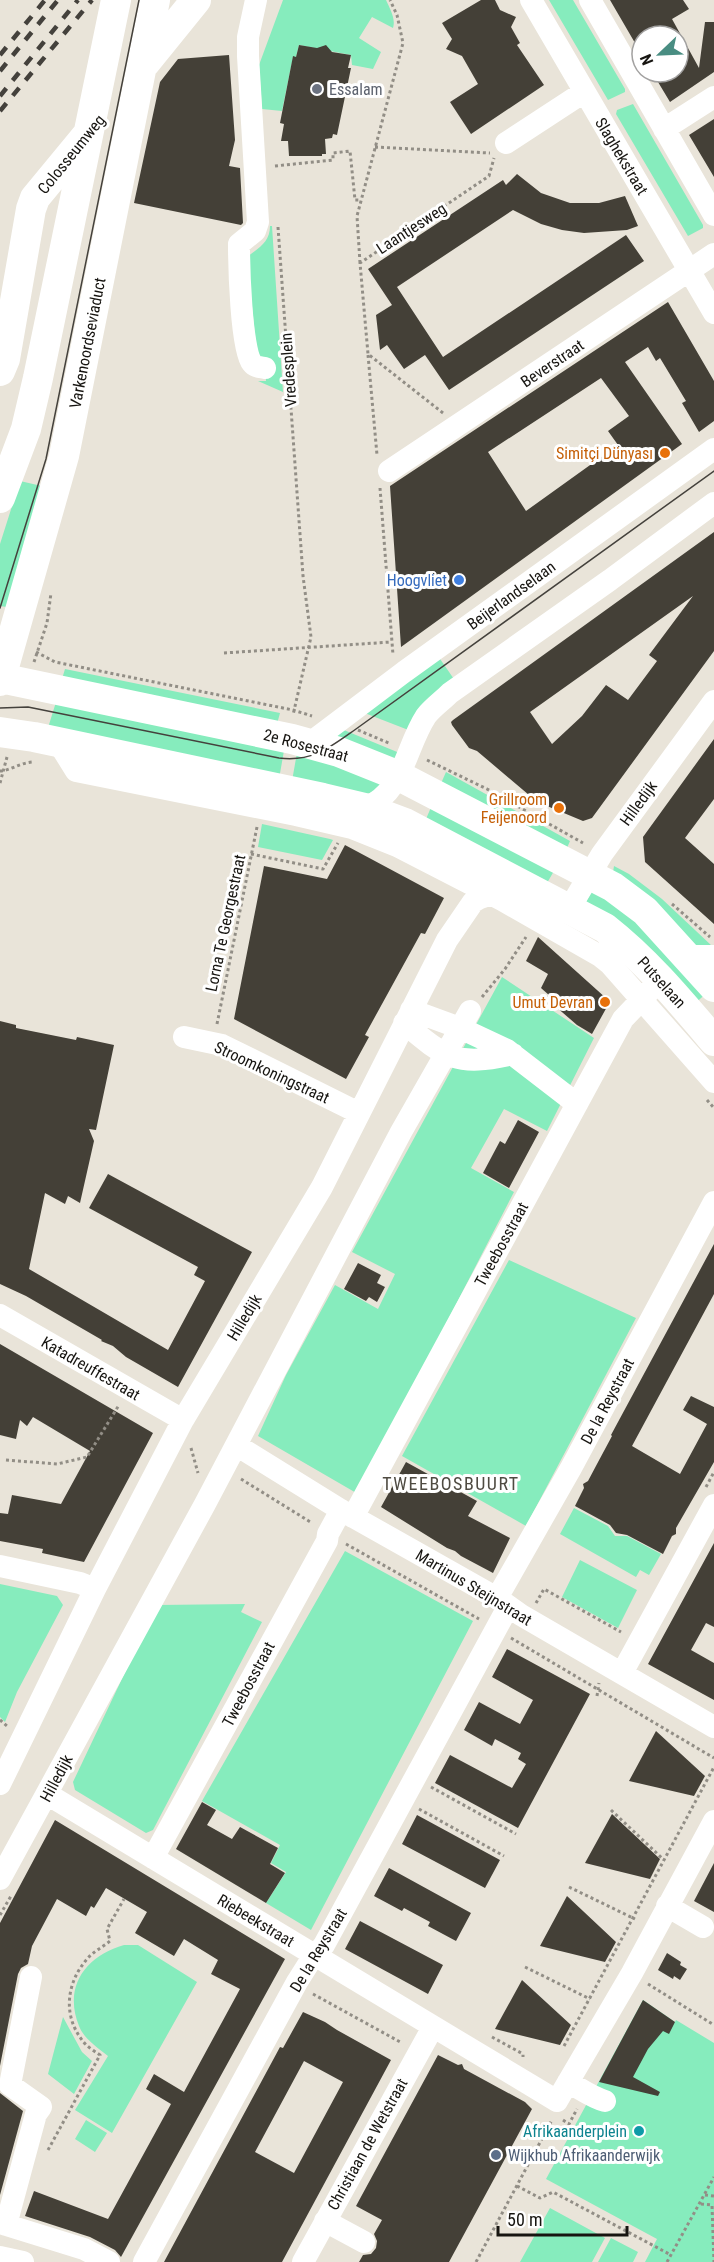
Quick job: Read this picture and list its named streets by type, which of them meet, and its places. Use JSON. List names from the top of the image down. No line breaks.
{"streets":{"main road":["Colosseumweg","Varkenoordseviaduct","2e Rosestraat","Putselaan"],"street":["Slaghekstraat","Beverstraat","Beijerlandselaan","Hilledijk","Stroomkoningstraat","Tweebosstraat","Katadreuffestraat","De la Reystraat","Martinus Steijnstraat","Riebeekstraat","Christiaan de Wetstraat"],"path":["Laantjesweg","Vredesplein","Lorna Te Georgestraat"]},"crossings":[["Slaghekstraat","Beverstraat"],["Laantjesweg","Beverstraat"],["Laantjesweg","Beijerlandselaan"],["Varkenoordseviaduct","2e Rosestraat"],["Vredesplein","2e Rosestraat"],["Beijerlandselaan","2e Rosestraat"],["2e Rosestraat","Hilledijk"],["Hilledijk","Putselaan"],["Hilledijk","Stroomkoningstraat"],["Hilledijk","Katadreuffestraat"],["Hilledijk","Martinus Steijnstraat"],["Hilledijk","Riebeekstraat"],["Lorna Te Georgestraat","Stroomkoningstraat"],["Putselaan","Tweebosstraat"],["Tweebosstraat","Martinus Steijnstraat"],["Tweebosstraat","Riebeekstraat"],["De la Reystraat","Martinus Steijnstraat"],["De la Reystraat","Riebeekstraat"],["Riebeekstraat","Christiaan de Wetstraat"]],"districts":["TWEEBOSBUURT"],"places":["Essalam","Simitçi Dünyası","Hoogvliet","Grillroom Feijenoord","Umut Devran","Afrikaanderplein","Wijkhub Afrikaanderwijk"],"scale_bar":"50 m","north":"bottom left"}
